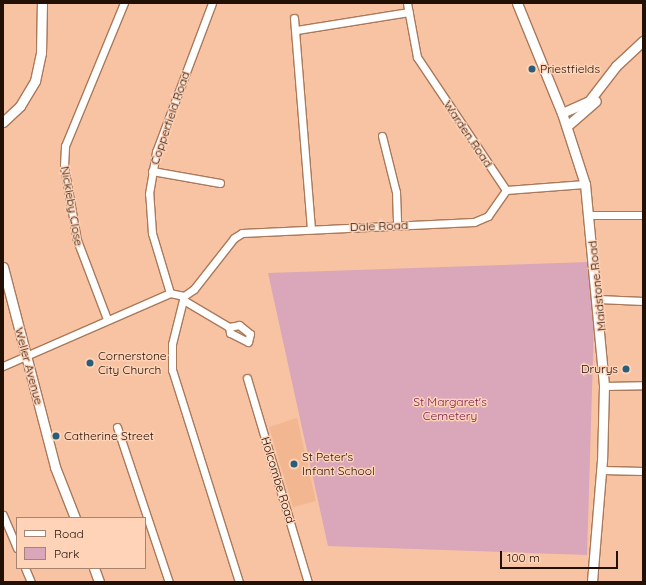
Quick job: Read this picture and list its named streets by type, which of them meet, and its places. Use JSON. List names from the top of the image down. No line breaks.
{"streets":{"main road":["Maidstone Road","Weller Avenue"],"street":["Copperfield Road","Warden Road","Nickleby Close","Dale Road","Holcombe Road"]},"crossings":[["Warden Road","Dale Road"]],"parks":["St Margaret's Cemetery"],"places":["Priestfields","Cornerstone City Church","Drurys","Catherine Street","St Peter's Infant School"],"legend":["Road","Park"],"scale_bar":"100 m"}
